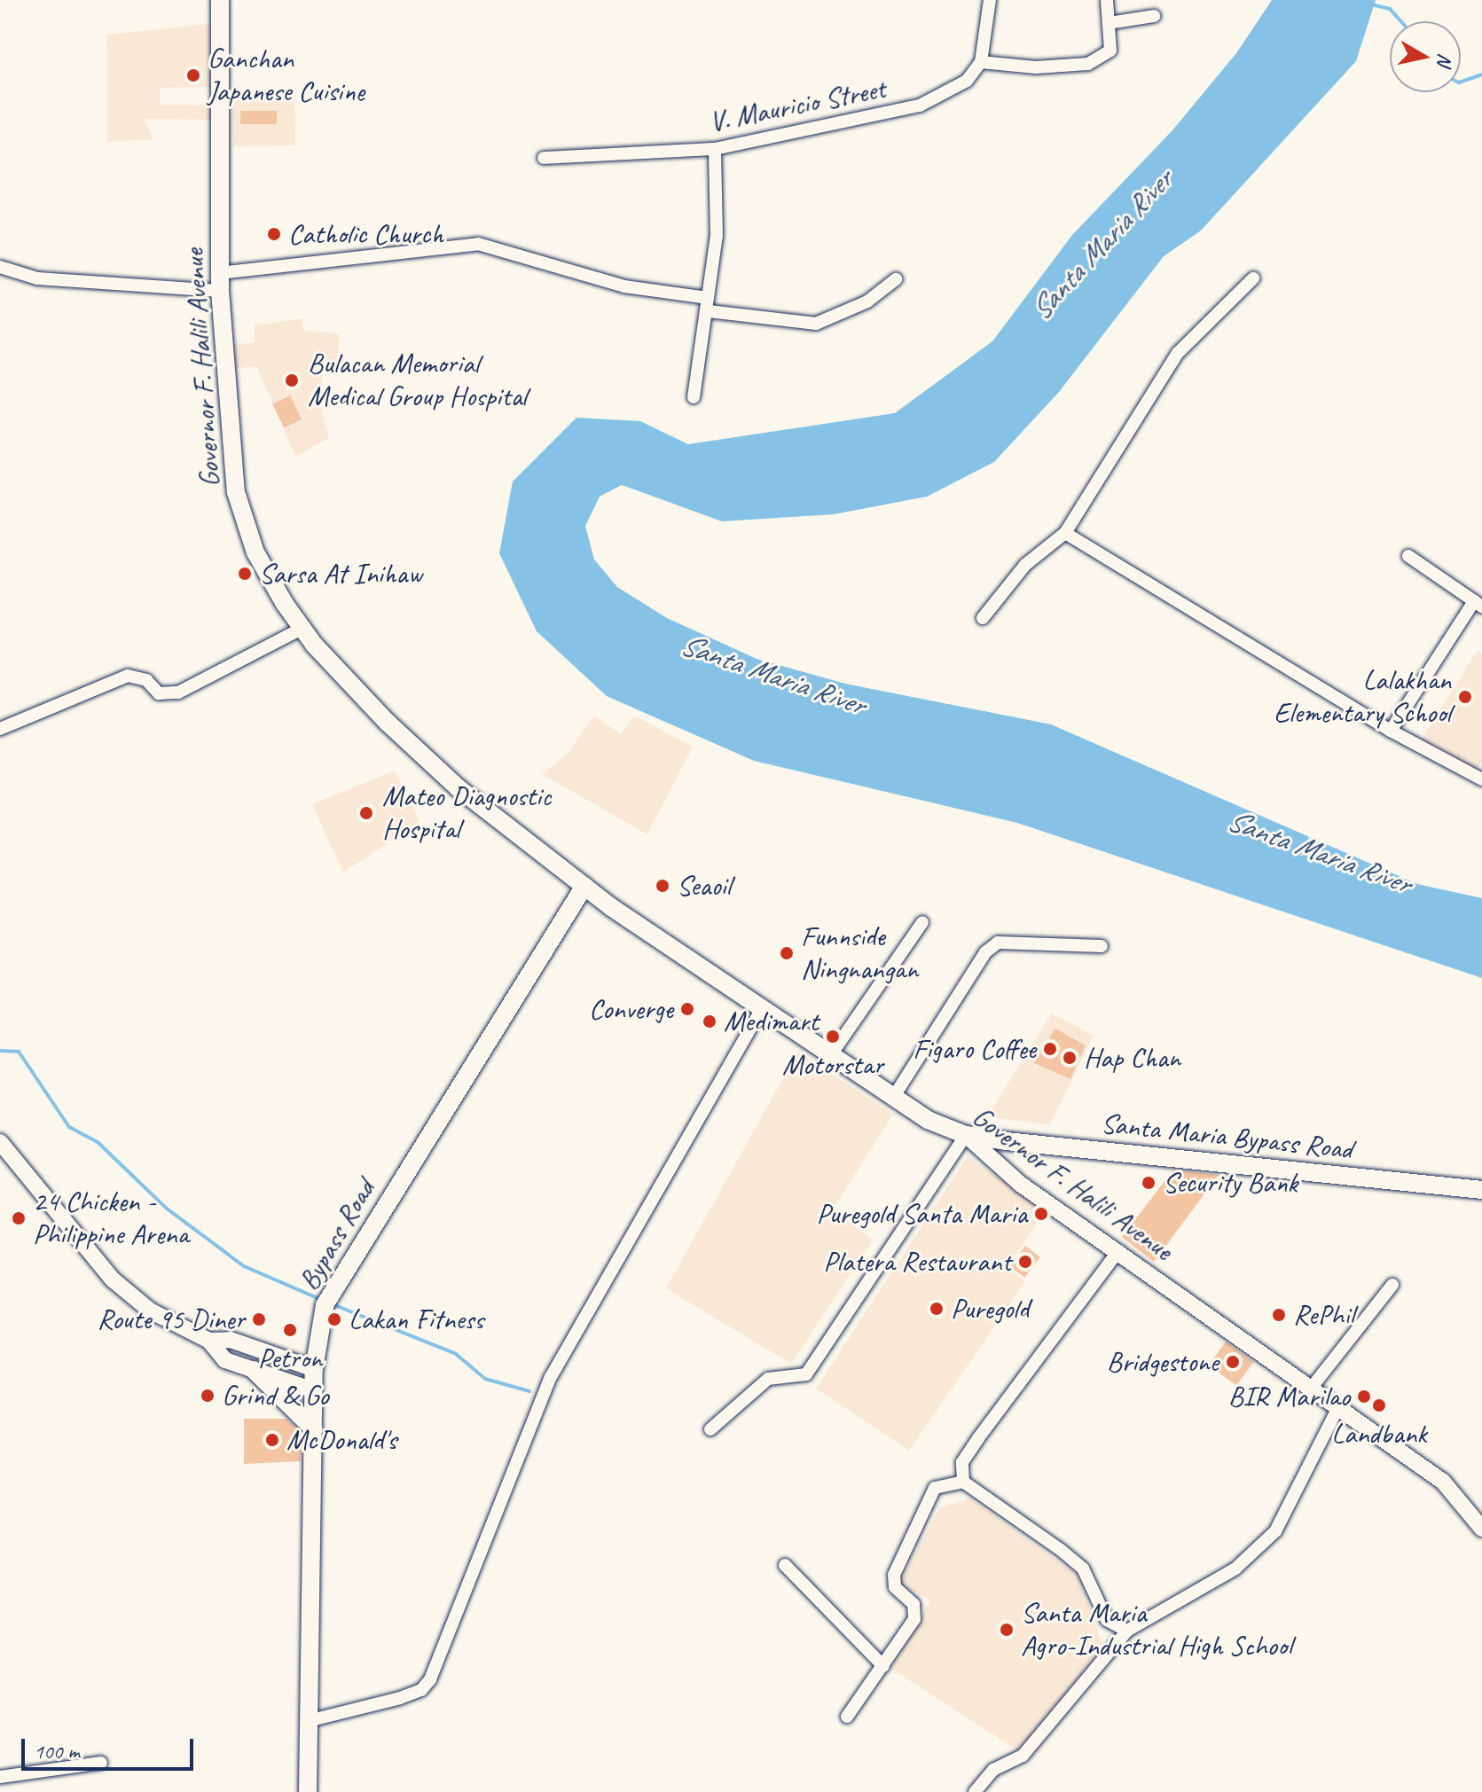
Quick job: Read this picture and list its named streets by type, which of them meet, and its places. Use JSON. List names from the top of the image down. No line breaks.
{"streets":{"main road":["Governor F. Halili Avenue","Santa Maria Bypass Road","Bypass Road"],"street":["V. Mauricio Street"]},"crossings":[["Governor F. Halili Avenue","Santa Maria Bypass Road"],["Governor F. Halili Avenue","Bypass Road"]],"water":["Santa Maria River"],"places":["Ganchan Japanese Cuisine","Catholic Church","Bulacan Memorial Medical Group Hospital","Sarsa At Inihaw","Lalakhan Elementary School","Mateo Diagnostic Hospital","Seaoil","Funnside Ningnangan","Converge","Medimart","Motorstar","Figaro Coffee","Hap Chan","Security Bank","Puregold Santa Maria","24 Chicken - Philippine Arena","Platera Restaurant","Puregold","RePhil","Route 95 Diner","Lakan Fitness","Petron","Bridgestone","Grind & Go","BIR Marilao","Landbank","McDonald's","Santa Maria Agro-Industrial High School"],"scale_bar":"100 m","north":"right"}
